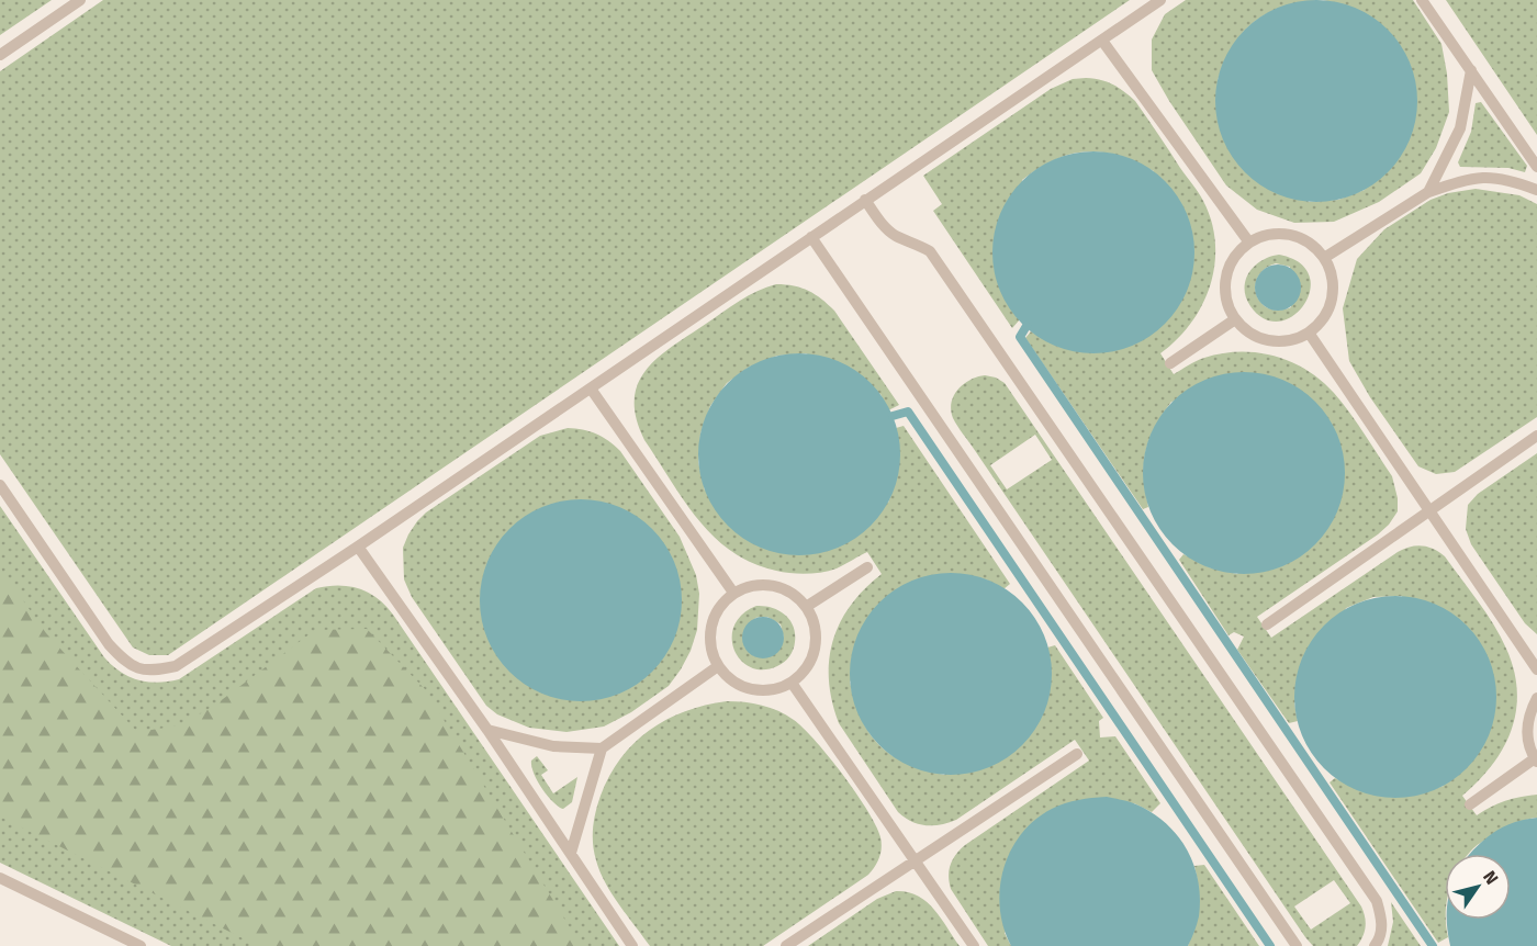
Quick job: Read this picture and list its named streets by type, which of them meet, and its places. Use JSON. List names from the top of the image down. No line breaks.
{"north":"top right"}
